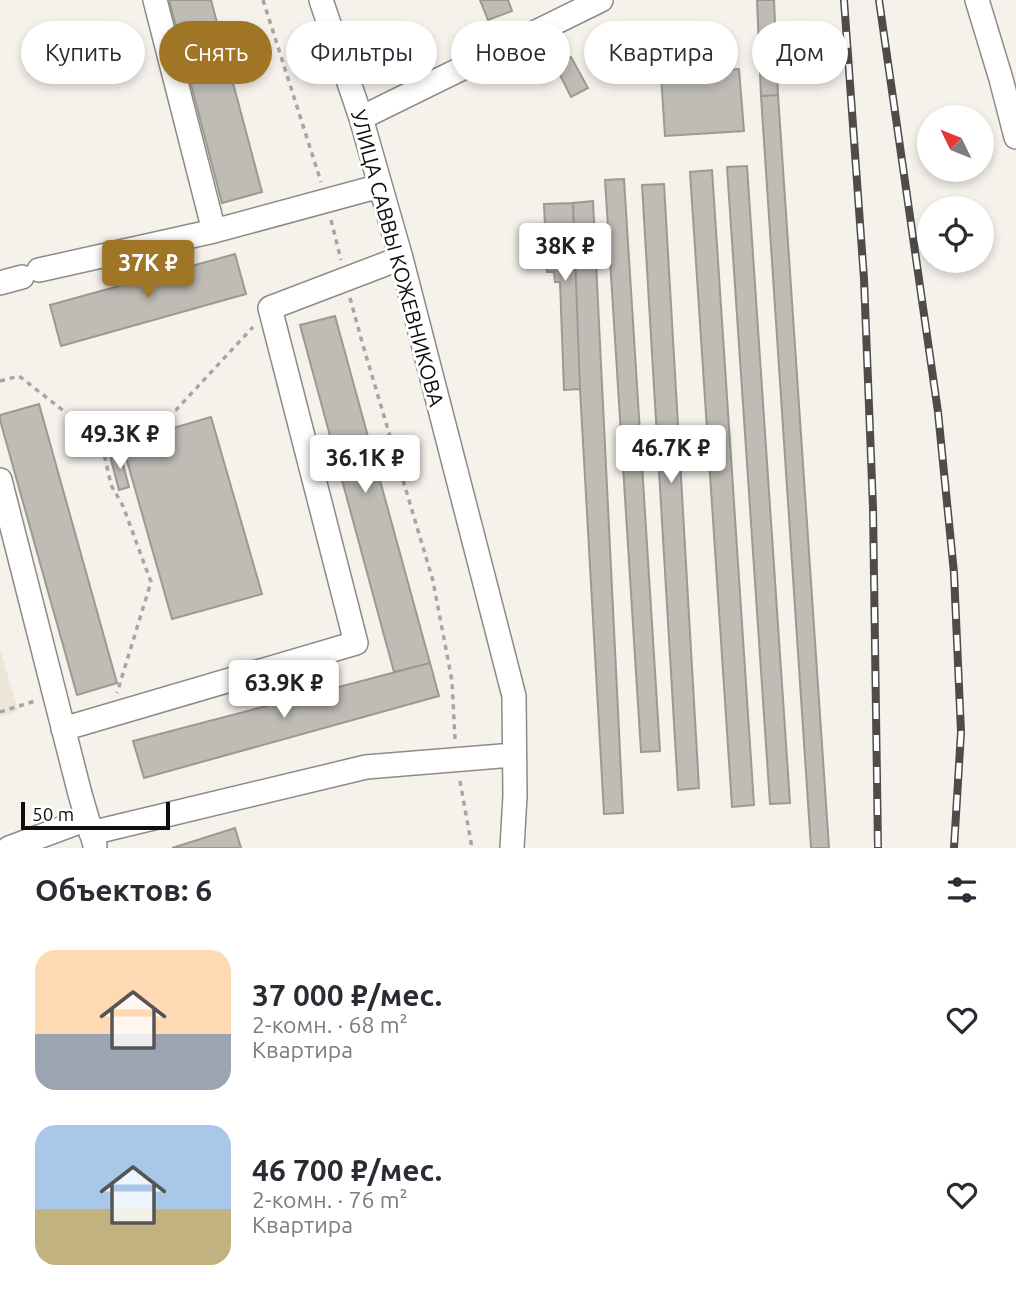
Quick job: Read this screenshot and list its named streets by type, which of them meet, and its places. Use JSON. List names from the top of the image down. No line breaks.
{"streets":{"street":["УЛИЦА САВВЫ КОЖЕВНИКОВА"]},"scale_bar":"50 m","north":"top left","page":{"chip":["Купить","Снять","Фильтры","Новое","Квартира","Дом"],"price":["38K ₽","37K ₽","49.3K ₽","46.7K ₽","36.1K ₽","63.9K ₽"],"scale":"50 m","heading":"Объектов: 6","list":[{"name":"37 000 ₽/мес.","note":"2-комн. · 68 m² · Квартира"},{"name":"46 700 ₽/мес.","note":"2-комн. · 76 m² · Квартира"}]}}
